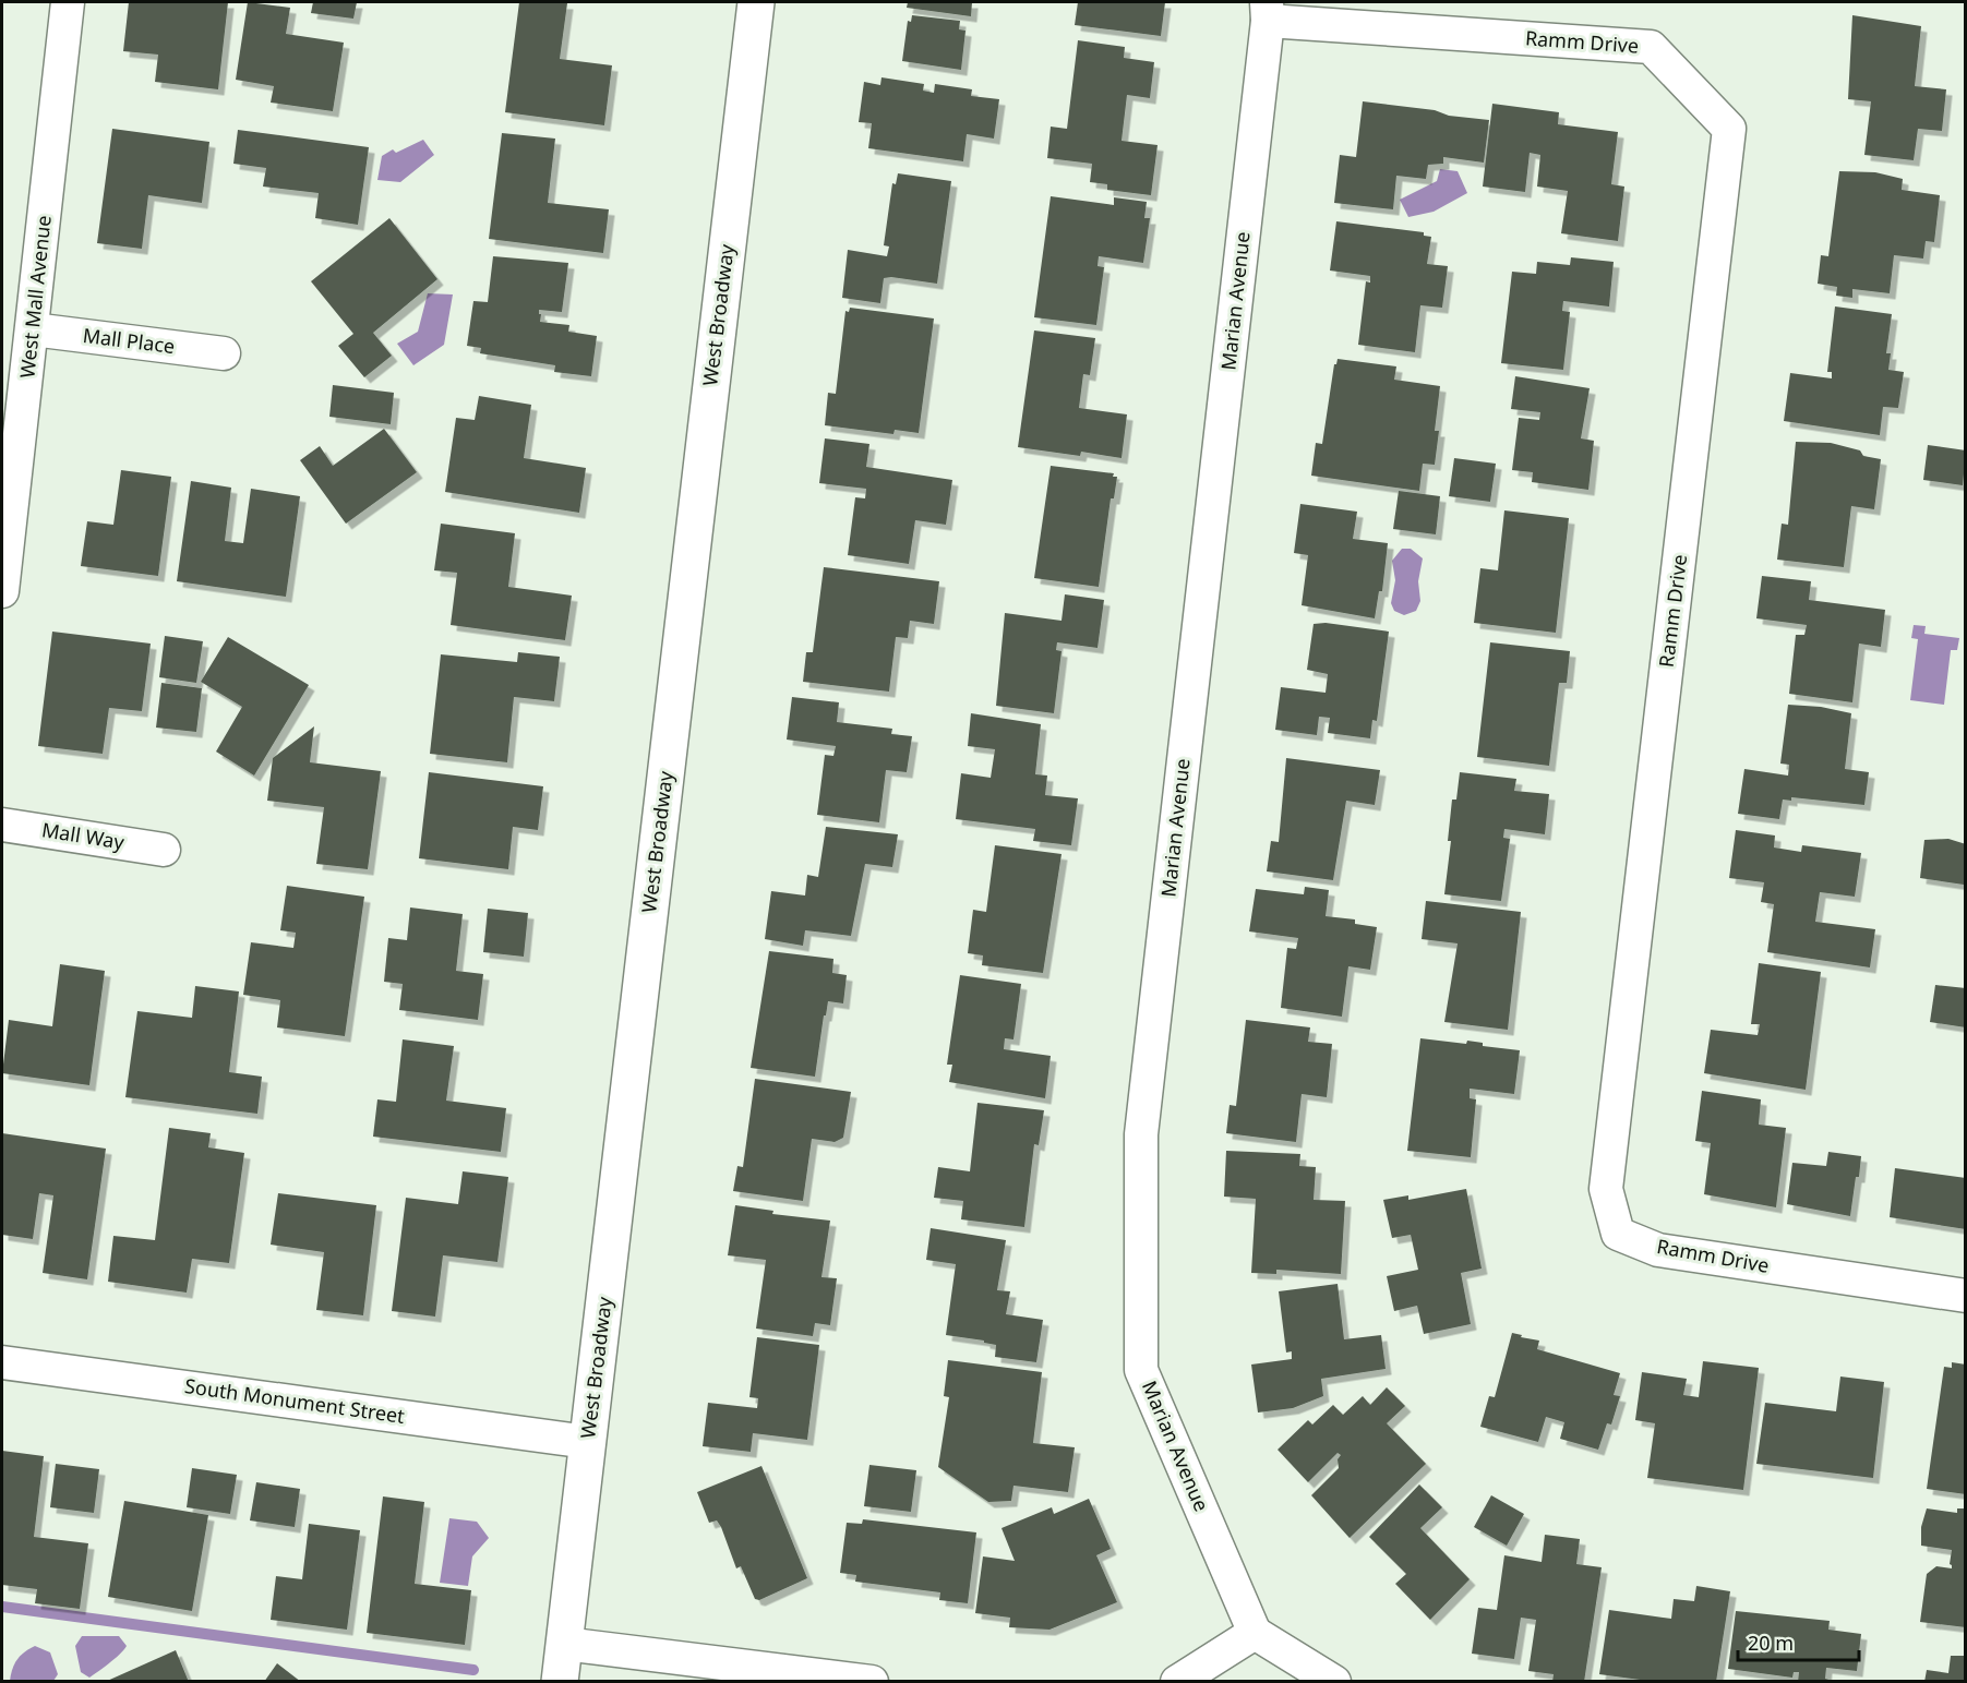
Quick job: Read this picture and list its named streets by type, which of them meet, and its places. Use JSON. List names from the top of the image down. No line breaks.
{"streets":{"main road":["West Broadway"],"street":["Ramm Drive","West Mall Avenue","Marian Avenue","Mall Place","Mall Way","South Monument Street"]},"crossings":[["Ramm Drive","Marian Avenue"],["West Mall Avenue","Mall Place"],["West Broadway","South Monument Street"]],"scale_bar":"20 m"}
